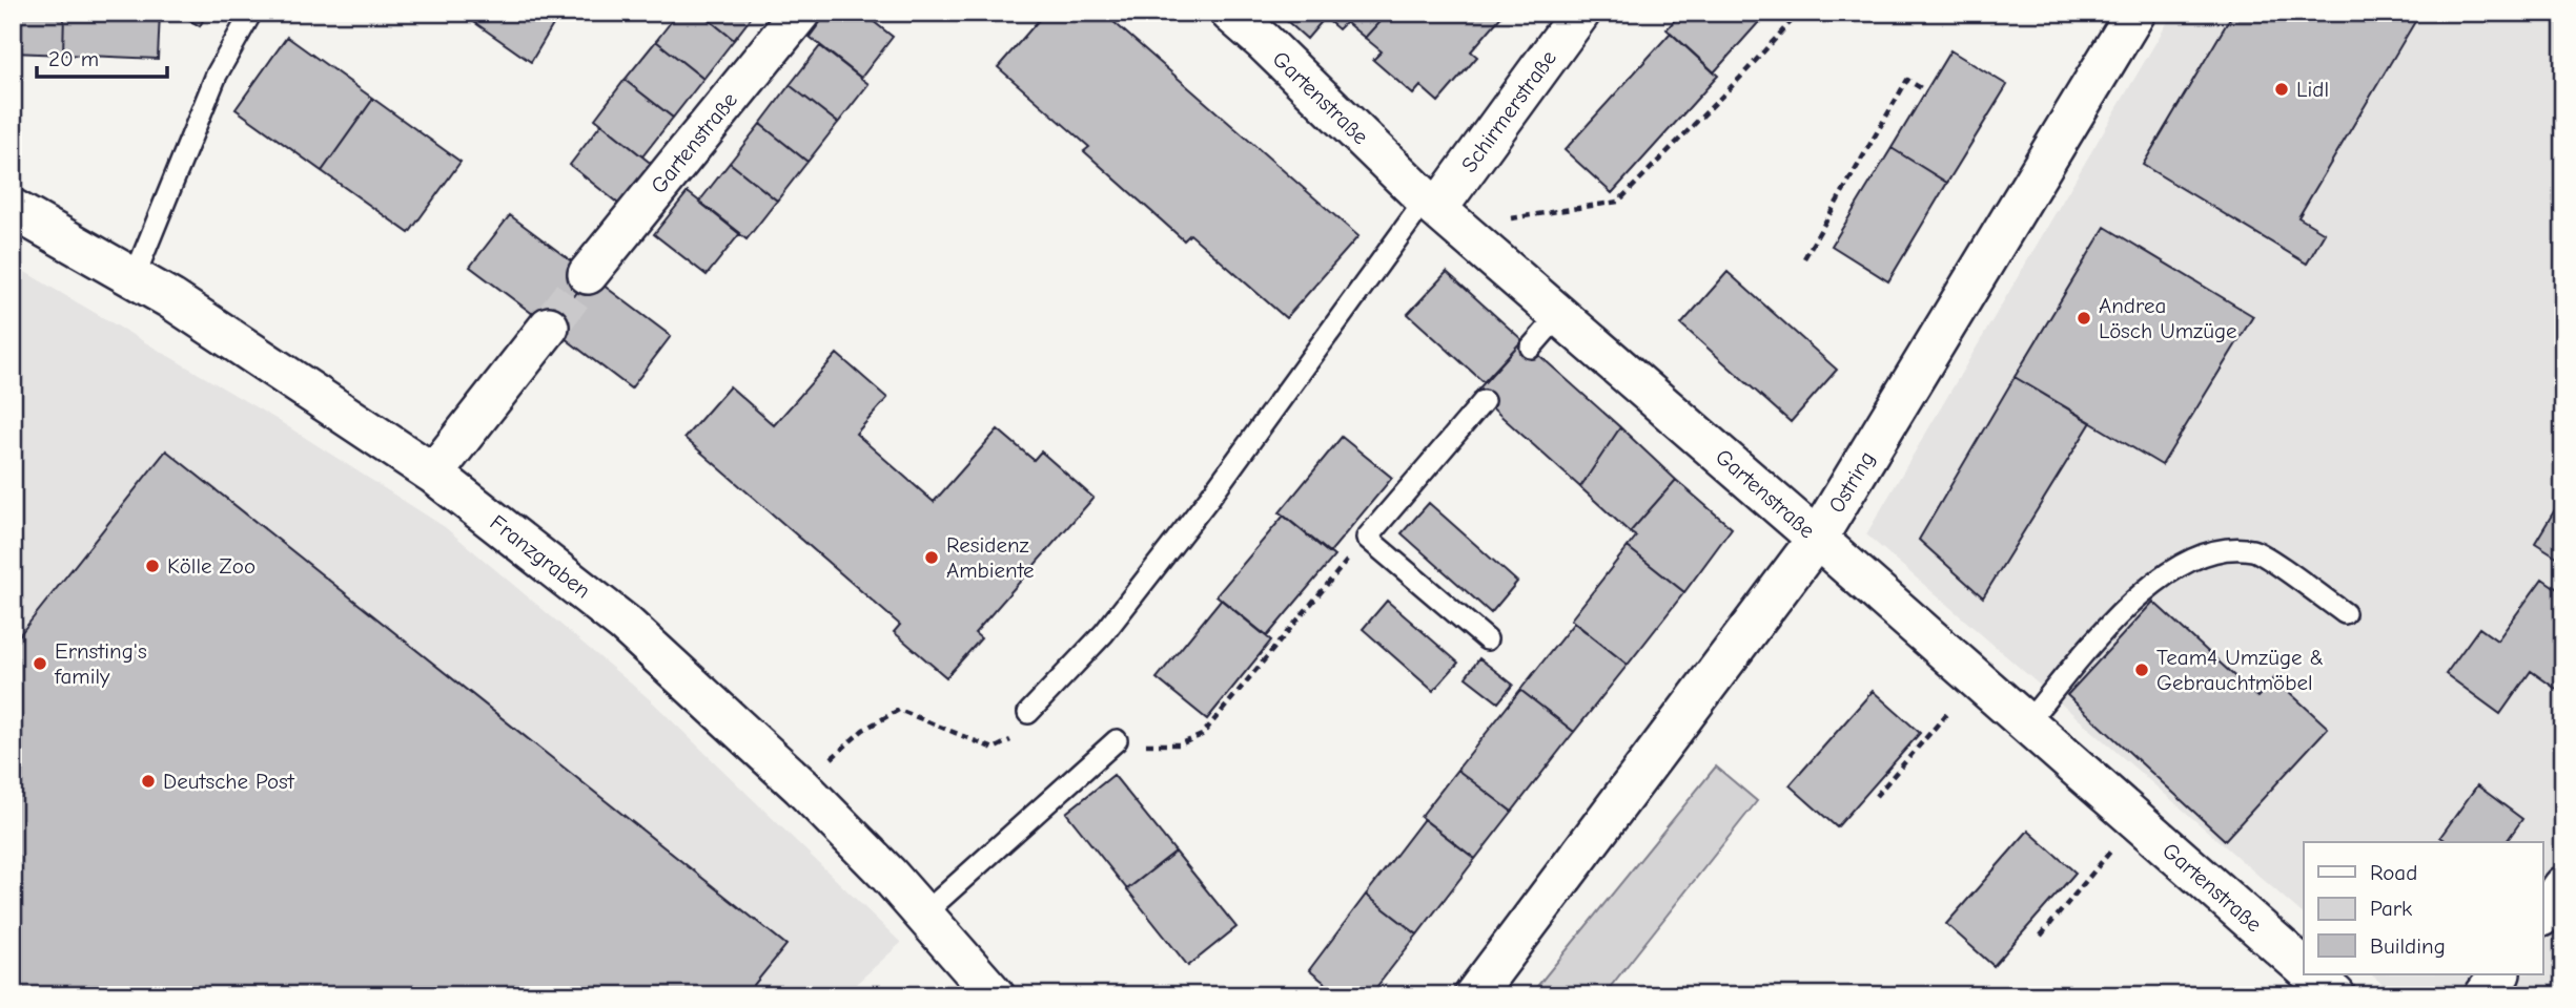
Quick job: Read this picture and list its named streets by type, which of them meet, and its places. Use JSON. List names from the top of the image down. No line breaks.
{"streets":{"street":["Gartenstraße","Schirmerstraße","Ostring","Franzgraben"]},"crossings":[["Gartenstraße","Schirmerstraße"],["Gartenstraße","Ostring"]],"places":["Lidl","Andrea Lösch Umzüge","Residenz Ambiente","Kölle Zoo","Ernsting's family","Team4 Umzüge & Gebrauchtmöbel","Deutsche Post"],"legend":["Road","Park","Building"],"scale_bar":"20 m"}
